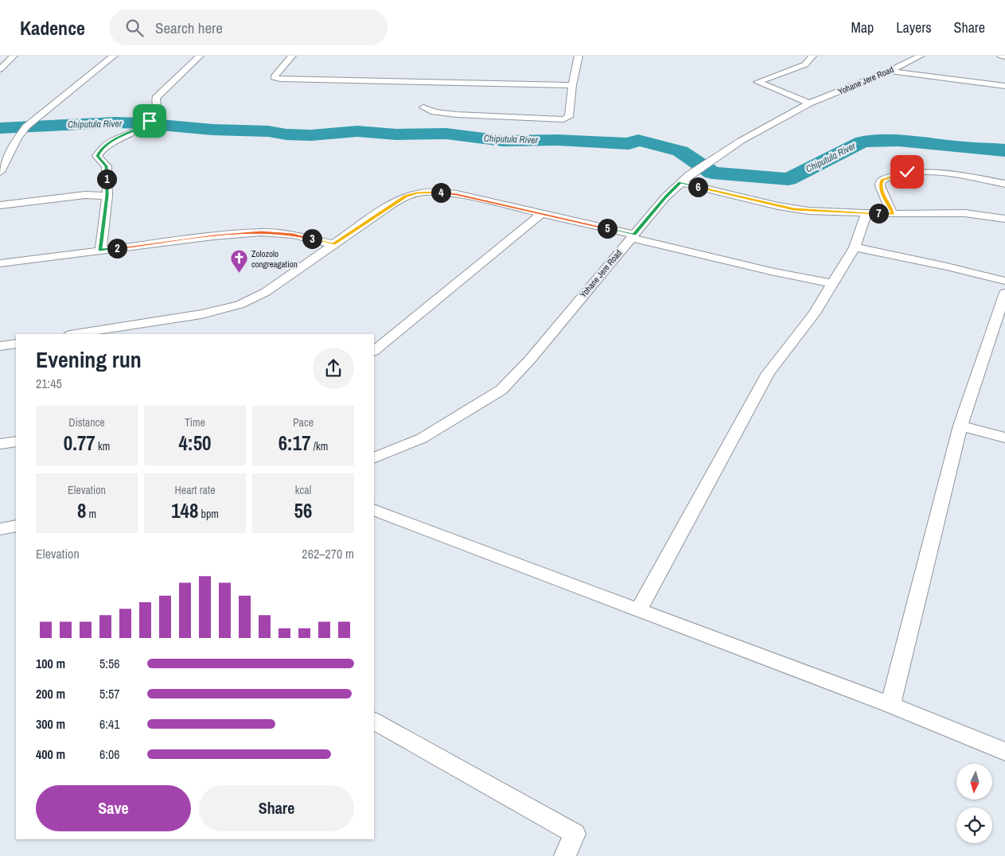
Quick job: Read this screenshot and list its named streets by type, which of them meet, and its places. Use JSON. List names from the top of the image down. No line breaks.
{"streets":{"street":["Yohane Jere Road"]},"water":["Chiputula River"],"places":{"church":["Zolozolo congreagation"]},"north":"bottom","page":{"header":"Kadence","search":"Search here","nav":["Map","Layers","Share"],"pins":["1","6","4","7","5","3","2"],"heading":["Evening run","21:45"],"stats":[["Distance","0.77 km"],["Time","4:50"],["Pace","6:17 /km"],["Elevation","8 m"],["Heart rate","148 bpm"],["kcal","56"]],"chart":["Elevation","262–270 m"],"list":[{"name":"100 m","note":"5:56"},{"name":"200 m","note":"5:57"},{"name":"300 m","note":"6:41"},{"name":"400 m","note":"6:06"}],"buttons":["Save","Share"]}}
